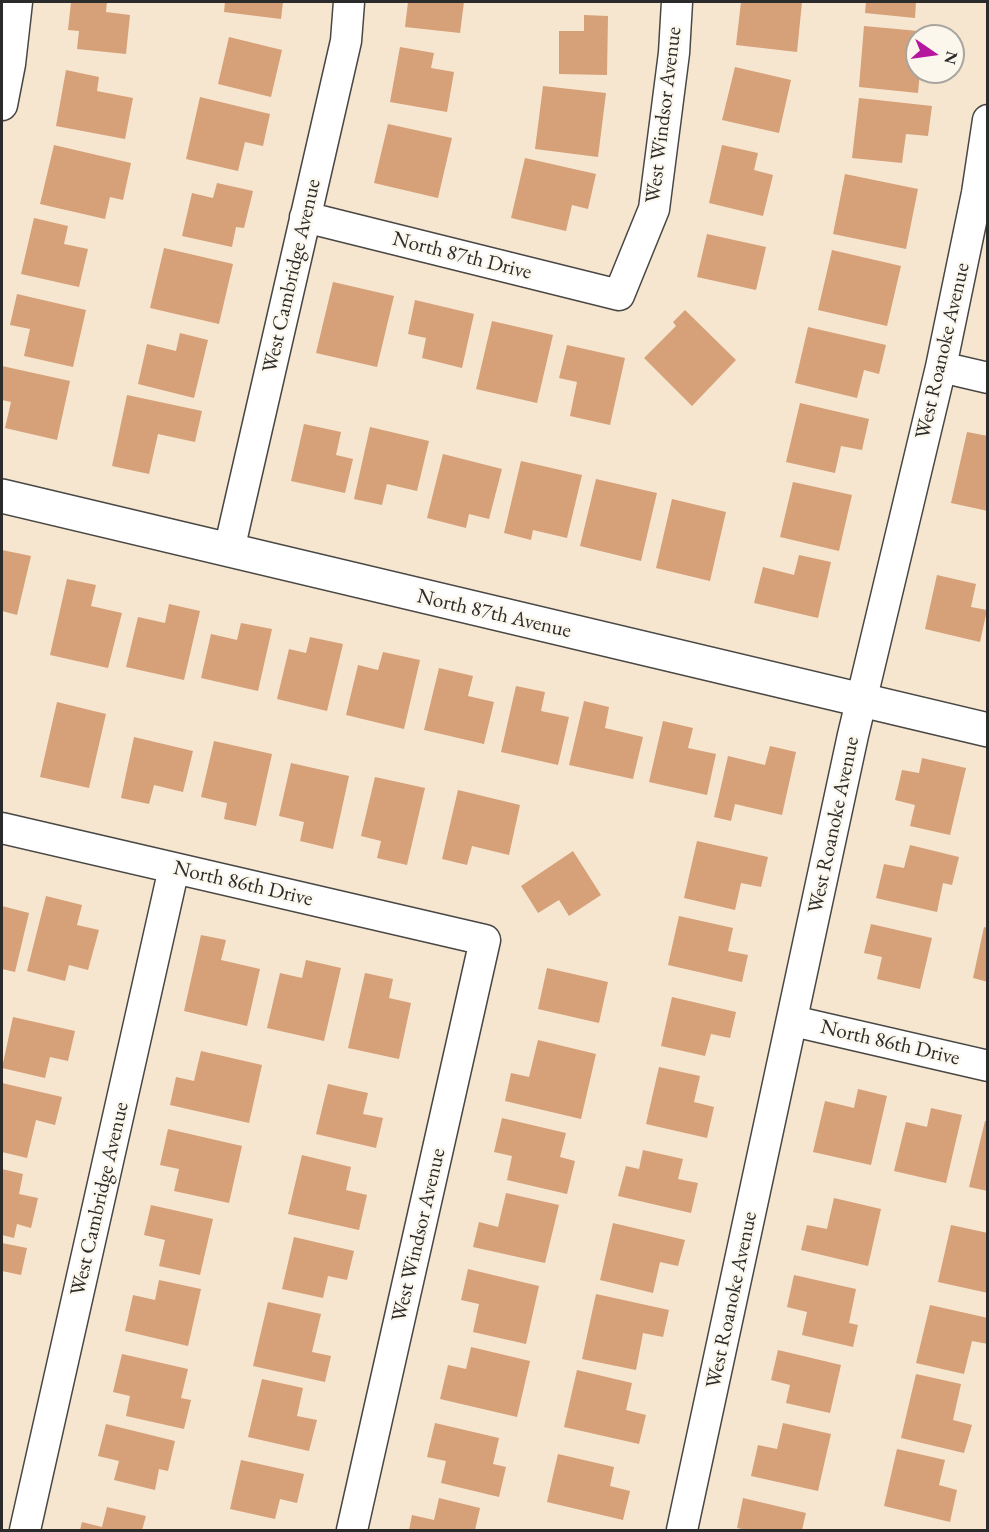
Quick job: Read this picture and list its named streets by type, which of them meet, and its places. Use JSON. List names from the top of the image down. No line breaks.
{"streets":{"street":["West Windsor Avenue","North 87th Drive","West Cambridge Avenue","West Roanoke Avenue","North 87th Avenue","North 86th Drive"]},"crossings":[["West Windsor Avenue","North 87th Drive"],["West Windsor Avenue","North 86th Drive"],["North 87th Drive","West Cambridge Avenue"],["West Cambridge Avenue","North 87th Avenue"],["West Cambridge Avenue","North 86th Drive"],["West Roanoke Avenue","North 87th Avenue"],["West Roanoke Avenue","North 86th Drive"]],"north":"right"}
